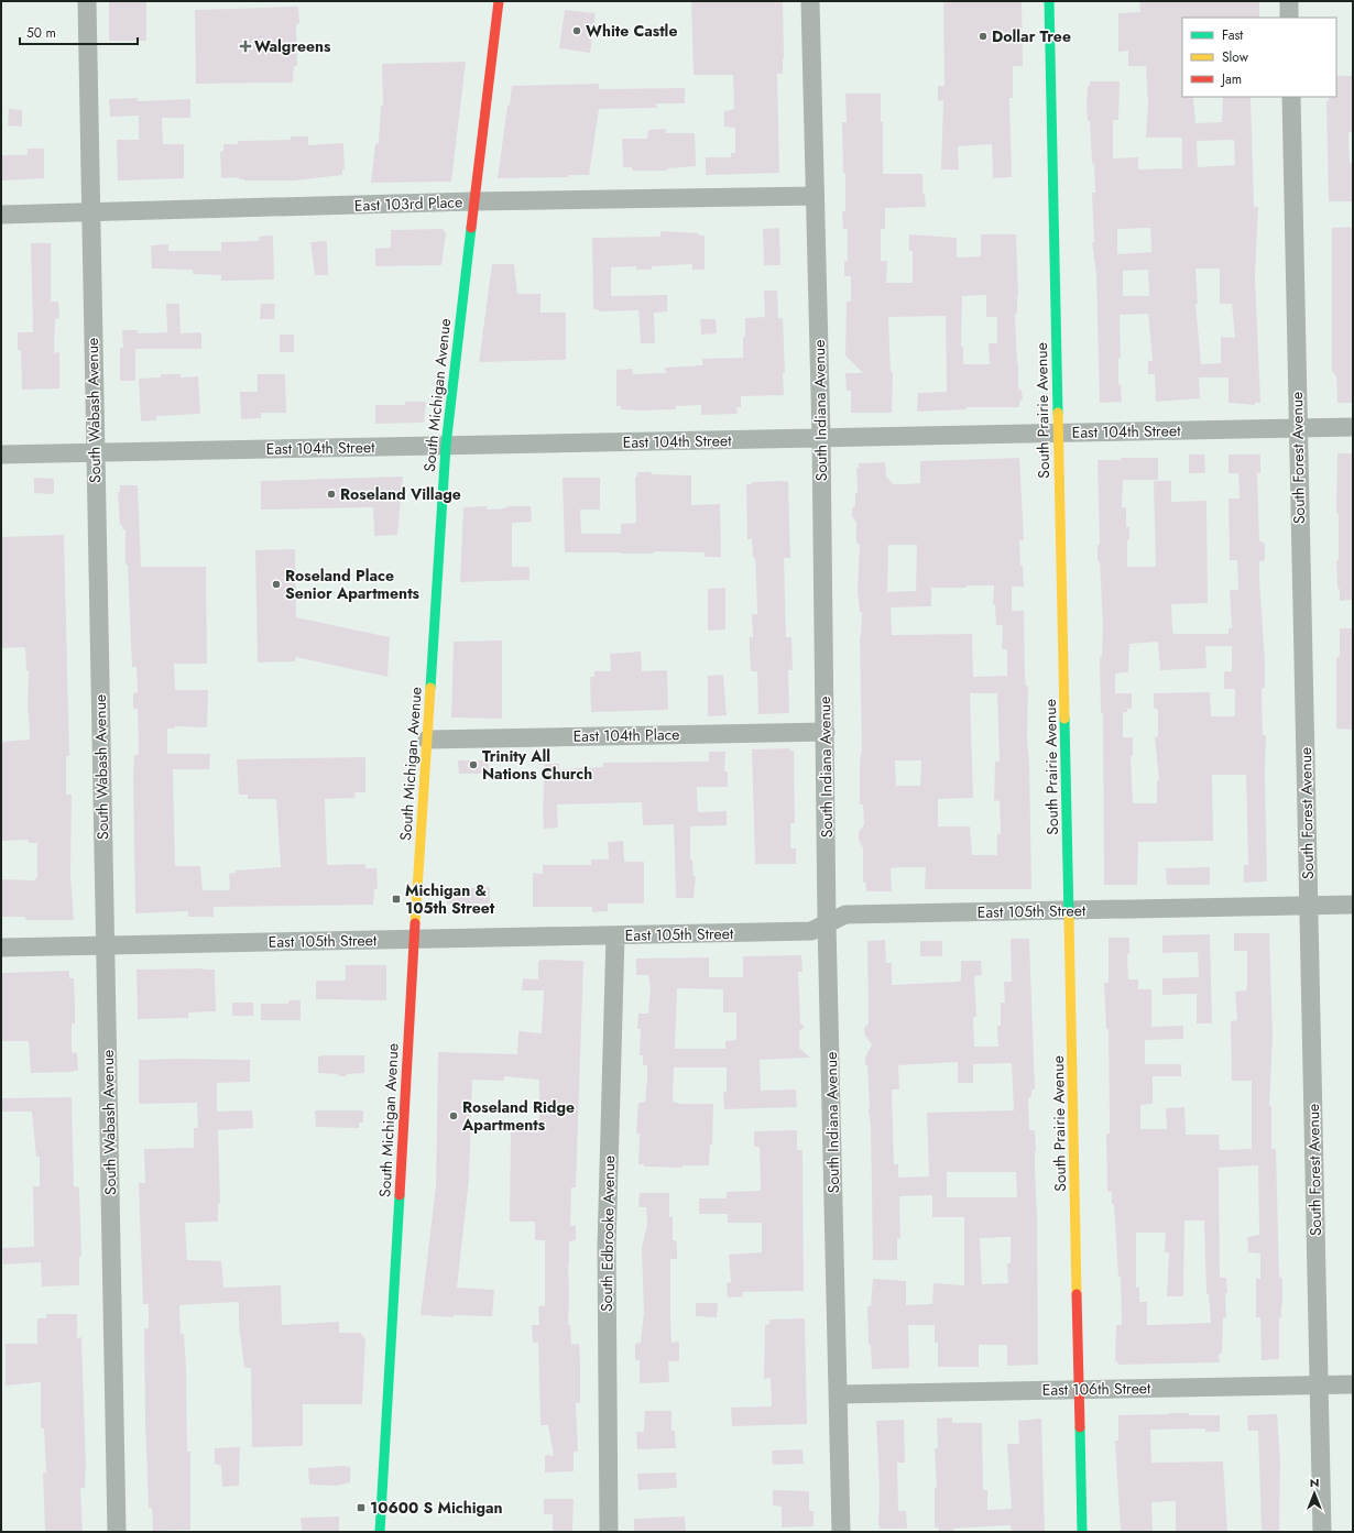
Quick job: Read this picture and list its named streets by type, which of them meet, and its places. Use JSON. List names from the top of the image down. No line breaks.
{"streets":{"main road":["South Michigan Avenue","South Prairie Avenue"],"street":["East 103rd Place","South Wabash Avenue","South Indiana Avenue","East 104th Street","South Forest Avenue","East 104th Place","East 105th Street","South Edbrooke Avenue","East 106th Street"]},"crossings":[["East 103rd Place","South Michigan Avenue"],["East 103rd Place","South Wabash Avenue"],["East 103rd Place","South Indiana Avenue"],["South Michigan Avenue","East 104th Street"],["South Michigan Avenue","East 104th Place"],["South Michigan Avenue","East 105th Street"],["South Wabash Avenue","East 104th Street"],["South Wabash Avenue","East 105th Street"],["South Indiana Avenue","East 104th Street"],["South Indiana Avenue","East 104th Place"],["South Indiana Avenue","East 105th Street"],["South Indiana Avenue","East 106th Street"],["South Prairie Avenue","East 104th Street"],["South Prairie Avenue","East 105th Street"],["South Prairie Avenue","East 106th Street"],["East 104th Street","South Forest Avenue"],["South Forest Avenue","East 105th Street"],["South Forest Avenue","East 106th Street"],["East 105th Street","South Edbrooke Avenue"]],"places":{"other":["White Castle","Dollar Tree","Roseland Village","Roseland Place Senior Apartments","Trinity All Nations Church","Roseland Ridge Apartments"],"health":["Walgreens"],"transit":["Michigan & 105th Street","10600 S Michigan"]},"legend":["Fast","Slow","Jam"],"scale_bar":"50 m","north":"top"}
